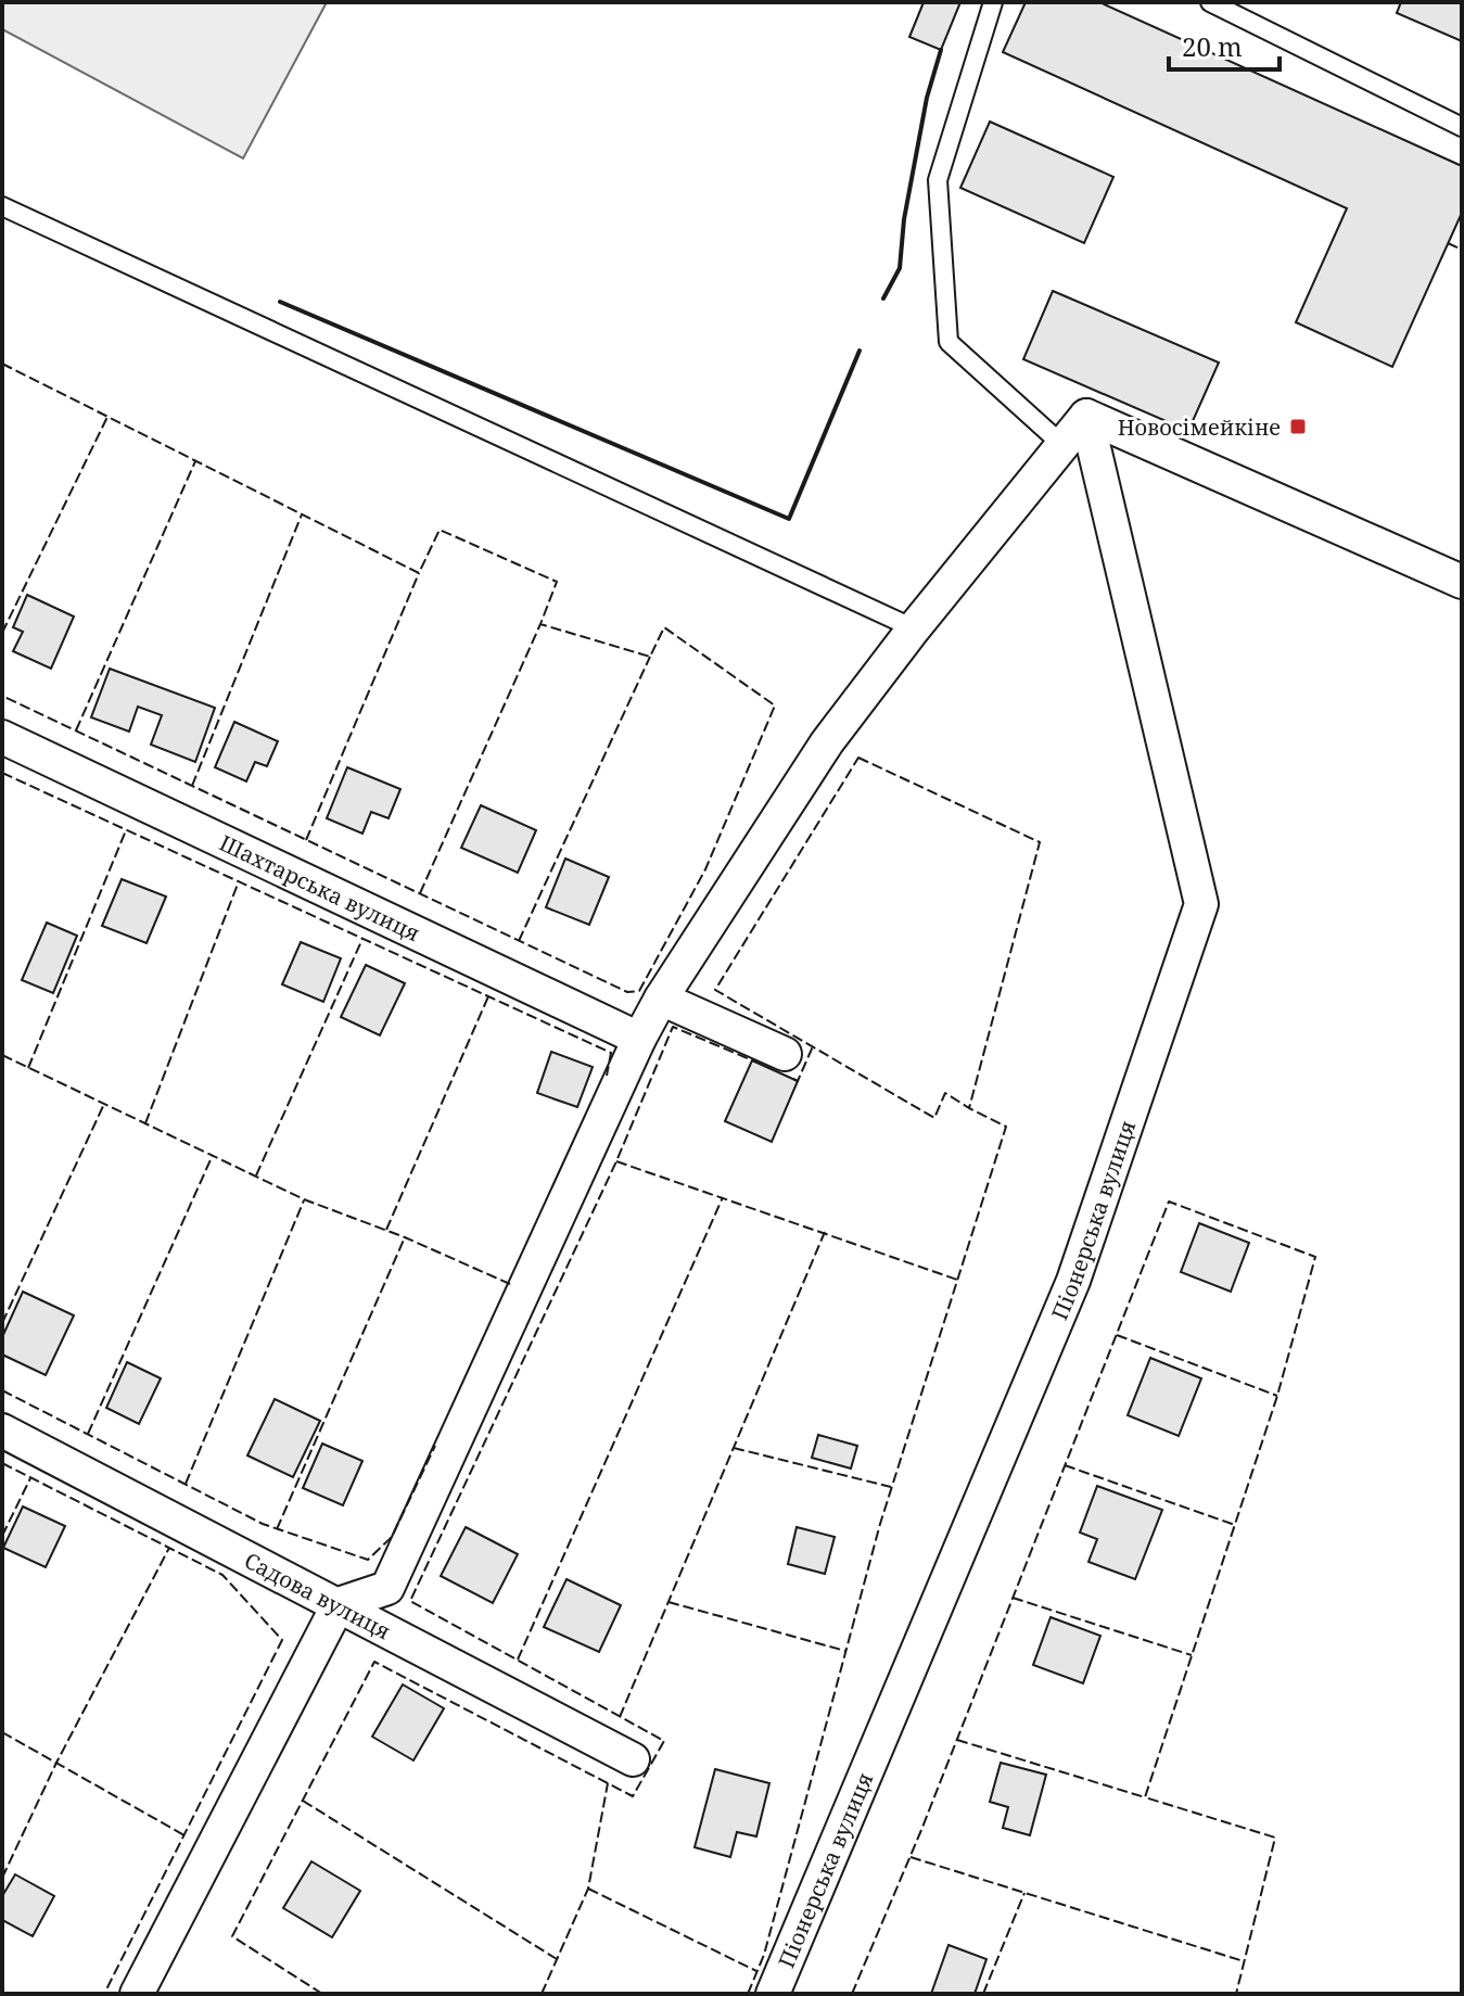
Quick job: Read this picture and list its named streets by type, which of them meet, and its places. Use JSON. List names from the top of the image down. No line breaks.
{"streets":{"street":["Шахтарська вулиця","Піонерська вулиця","Садова вулиця"]},"places":{"transit":["Новосімейкіне"]},"scale_bar":"20 m"}
